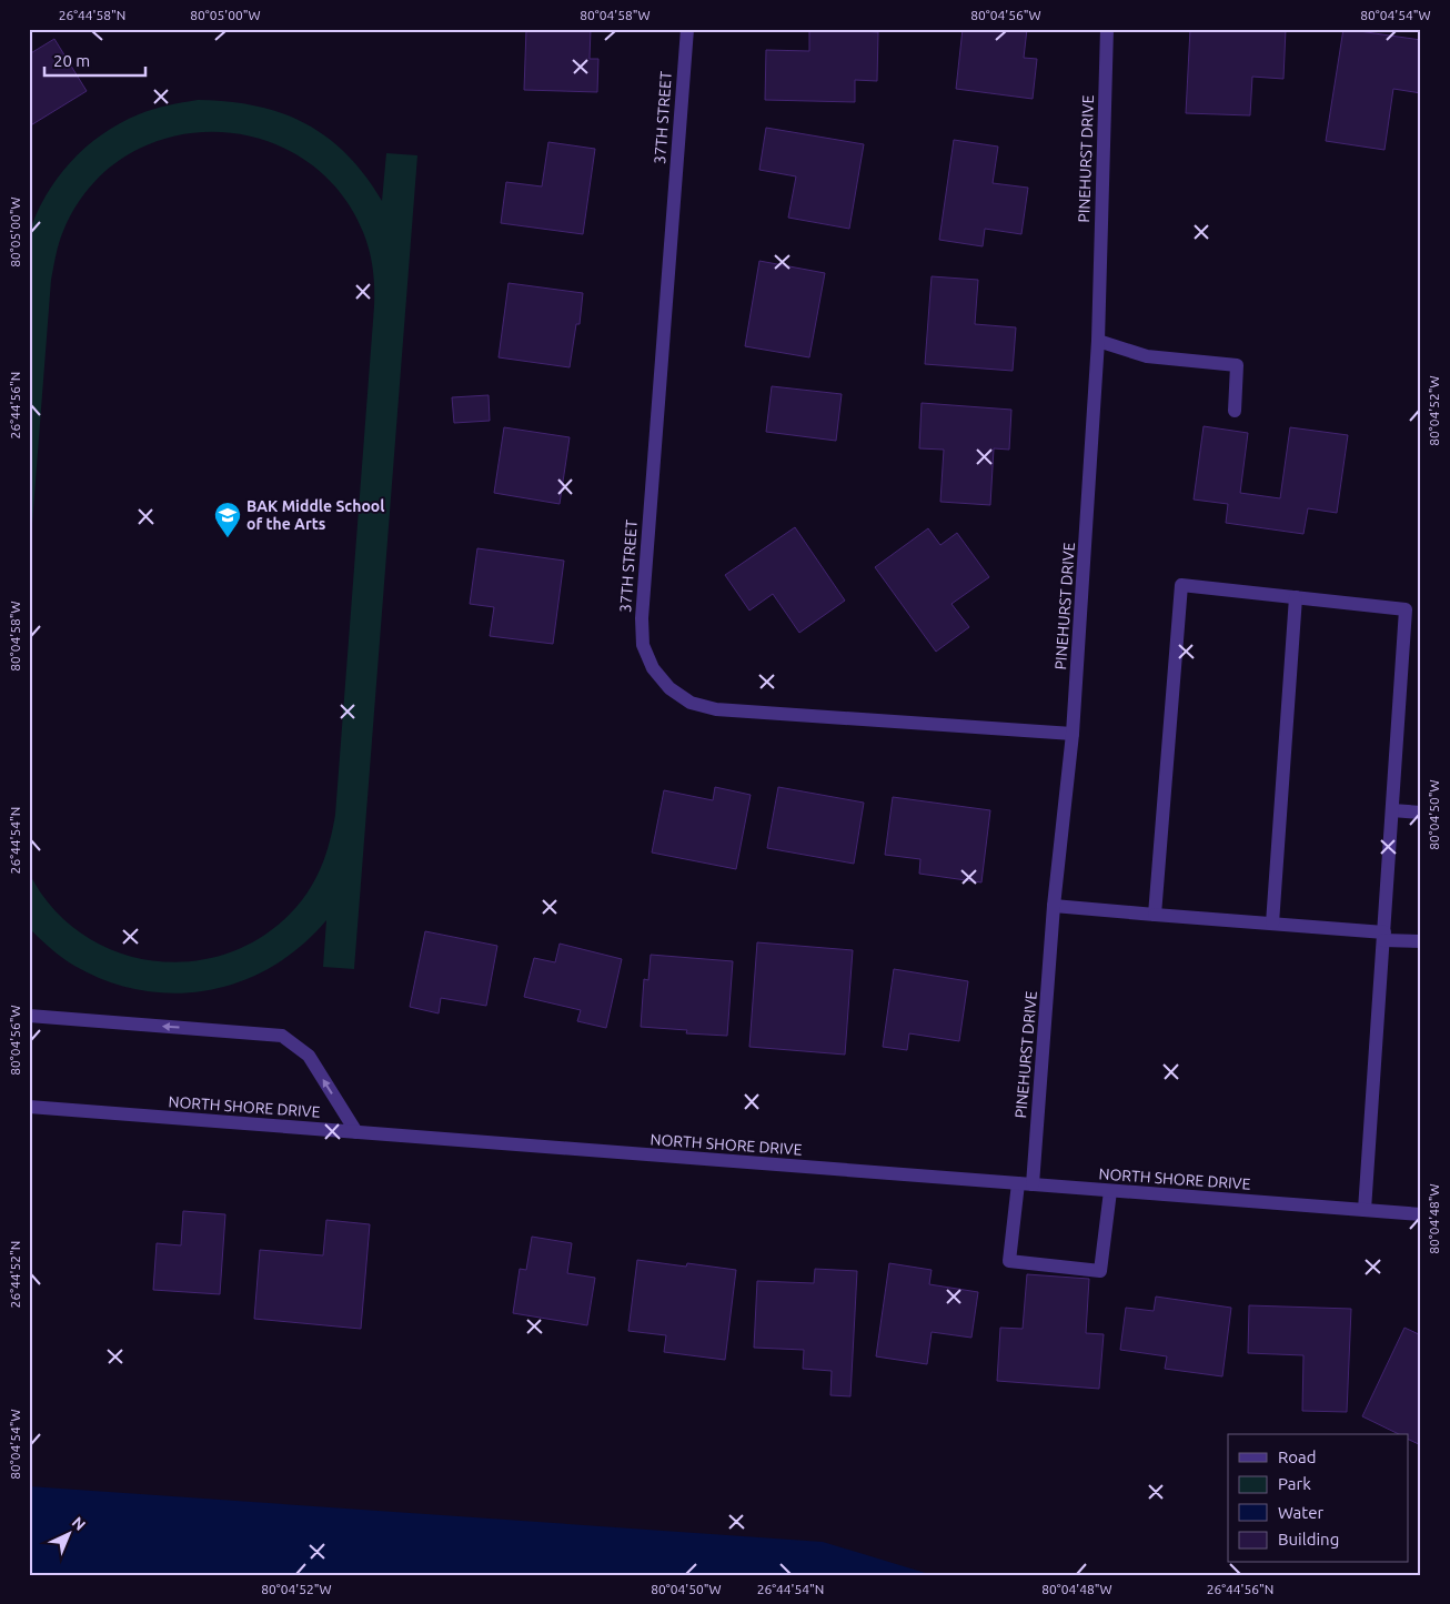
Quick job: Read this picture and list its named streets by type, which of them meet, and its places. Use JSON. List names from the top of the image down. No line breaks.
{"streets":{"street":["37TH STREET","PINEHURST DRIVE","NORTH SHORE DRIVE"]},"crossings":[["37TH STREET","PINEHURST DRIVE"],["PINEHURST DRIVE","NORTH SHORE DRIVE"]],"places":{"school or university":["BAK Middle School of the Arts"]},"legend":["Road","Park","Water","Building"],"scale_bar":"20 m","north":"top right","coordinates":["26°44'58\"N","80°05'00\"W","80°04'58\"W","80°04'56\"W","80°04'54\"W","26°44'56\"N","80°04'52\"W","80°04'50\"W","26°44'54\"N","80°04'48\"W","26°44'52\"N"]}
